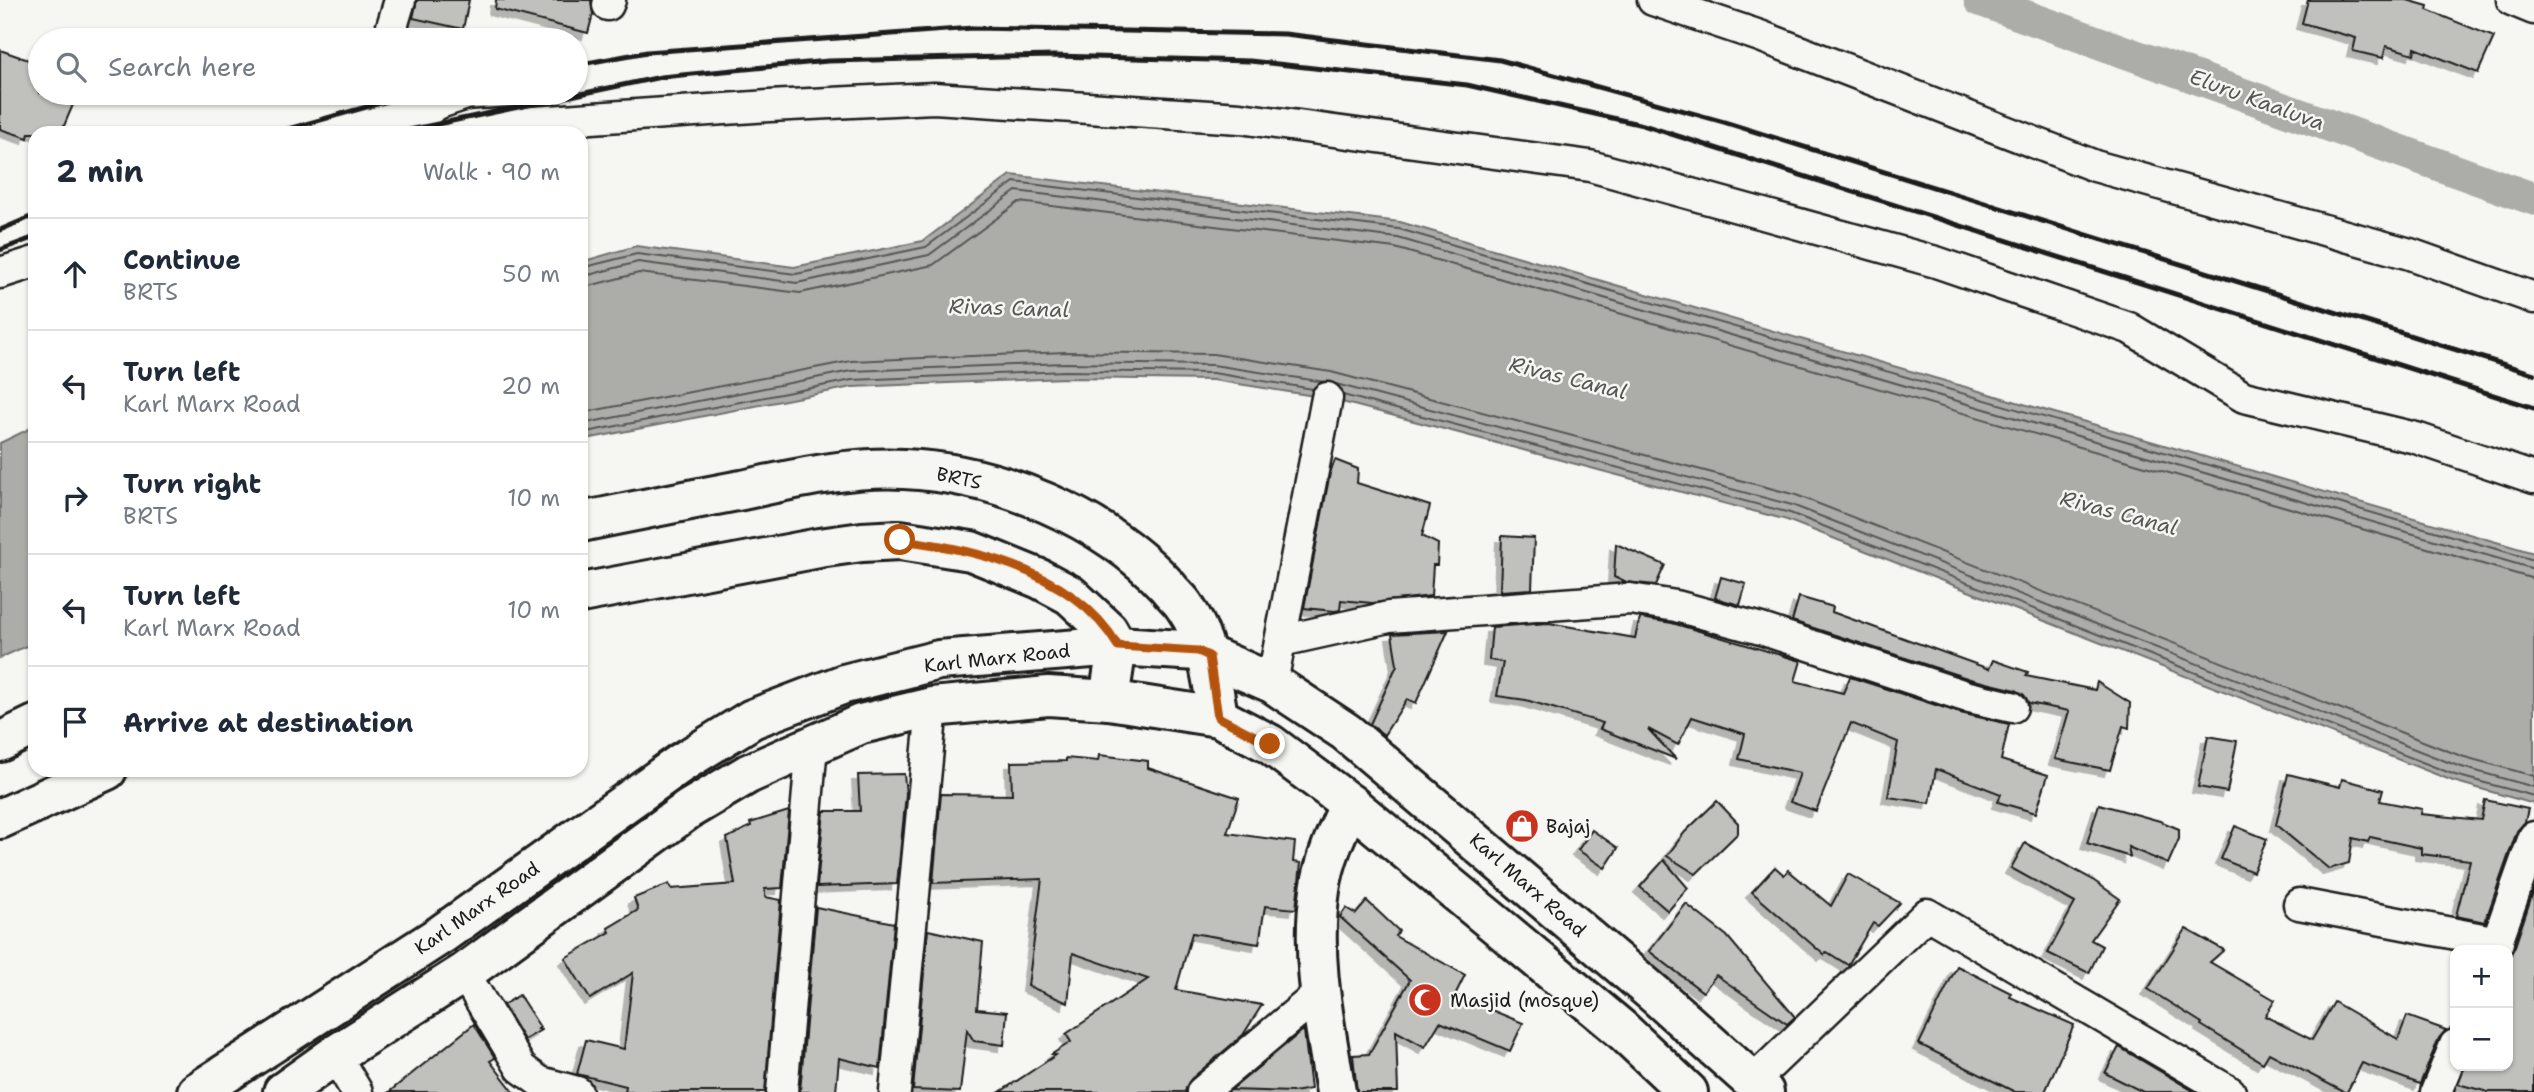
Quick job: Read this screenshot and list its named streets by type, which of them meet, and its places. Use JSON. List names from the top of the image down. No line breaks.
{"streets":{"main road":["BRTS","Karl Marx Road"]},"crossings":[["BRTS","Karl Marx Road"]],"water":["Eluru Kaaluva","Rivas Canal"],"places":{"shop":["Bajaj"],"mosque":["Masjid (mosque)"]},"page":{"search":"Search here","heading":["2 min","Walk · 90 m"],"list":[["Continue","BRTS","50 m"],["Turn left","Karl Marx Road","20 m"],["Turn right","BRTS","10 m"],["Turn left","Karl Marx Road","10 m"],"Arrive at destination"],"map_buttons":["+","−"]}}
